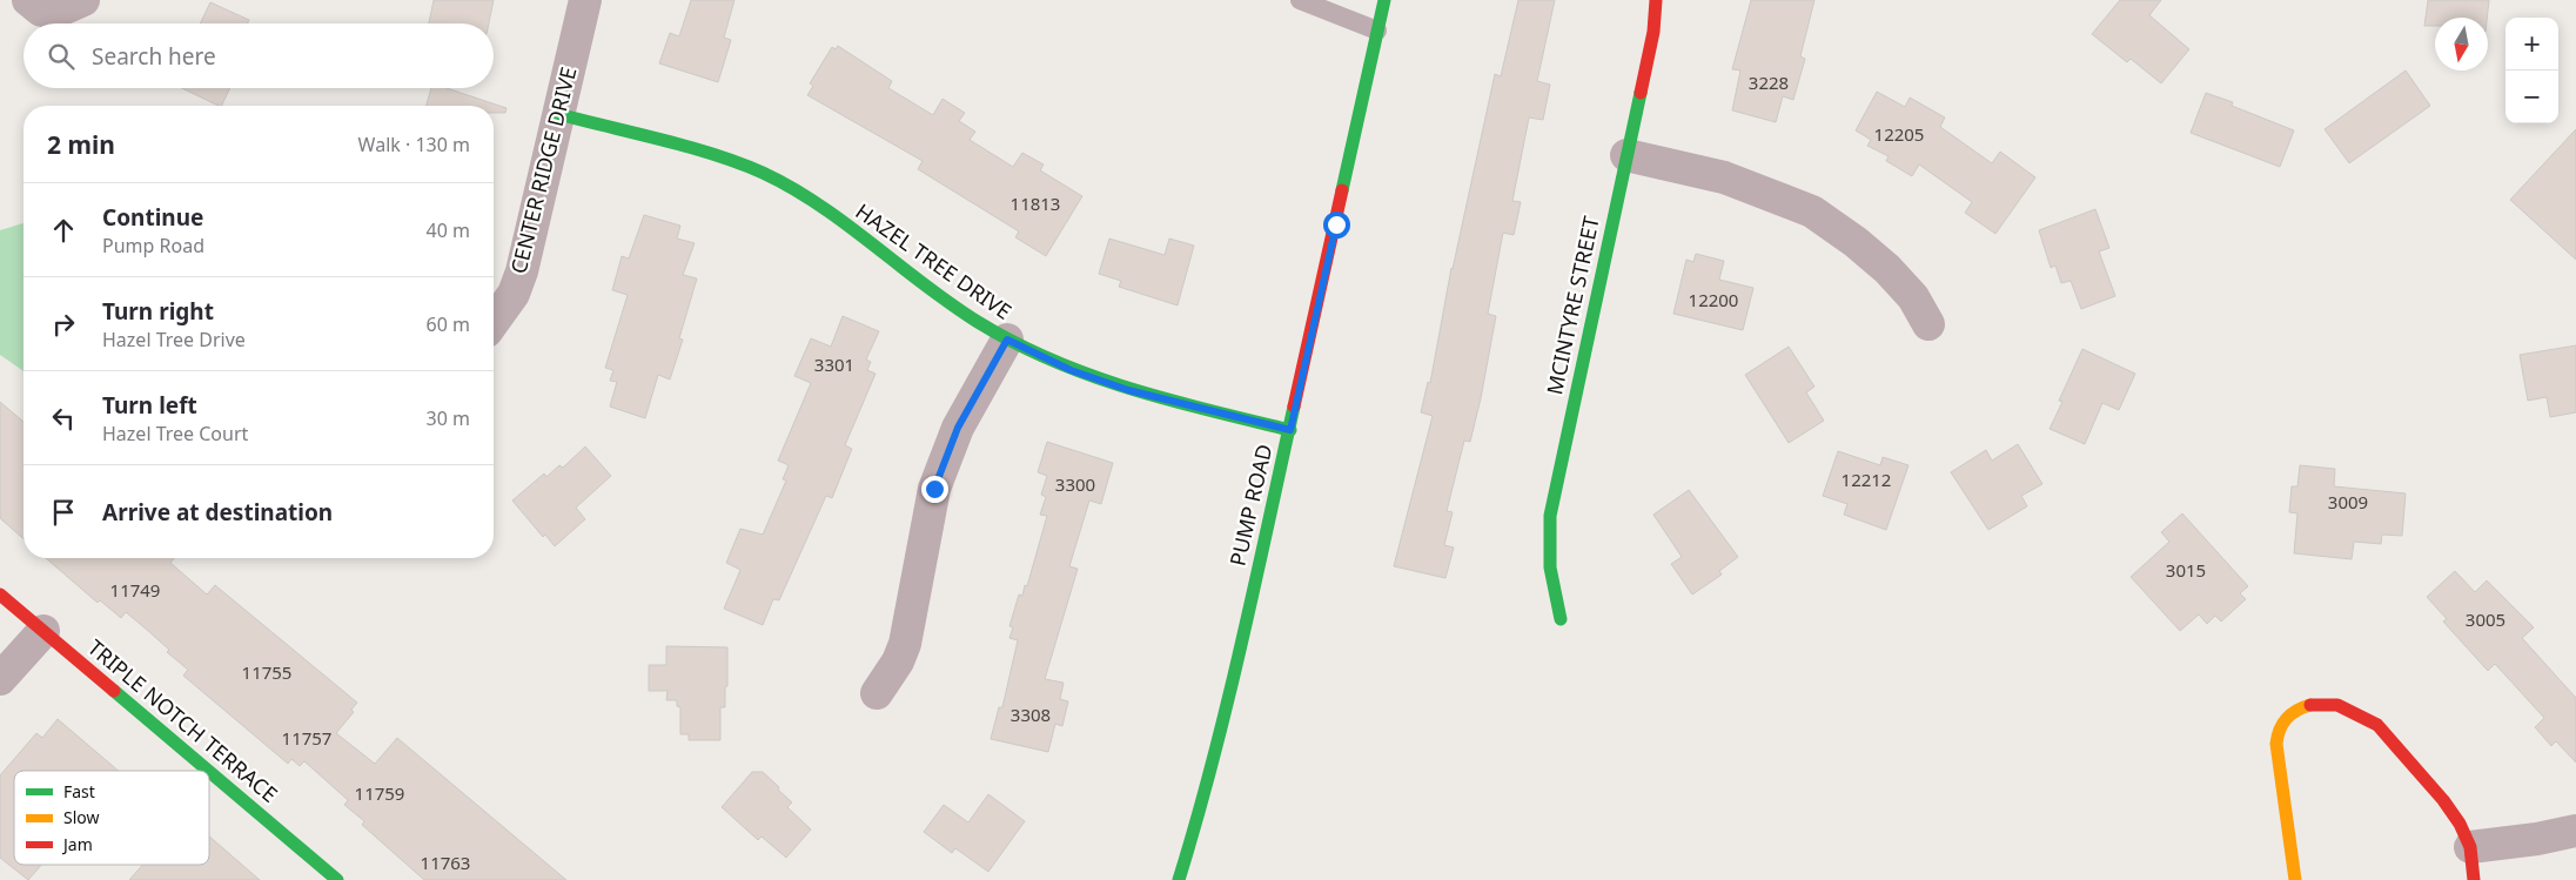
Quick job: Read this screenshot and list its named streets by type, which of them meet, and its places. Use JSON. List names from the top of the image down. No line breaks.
{"streets":{"street":["CENTER RIDGE DRIVE","HAZEL TREE DRIVE","MCINTYRE STREET","PUMP ROAD","TRIPLE NOTCH TERRACE"]},"crossings":[["CENTER RIDGE DRIVE","HAZEL TREE DRIVE"],["HAZEL TREE DRIVE","PUMP ROAD"]],"house_numbers":["3228","12205","11813","12200","3301","12212","3300","3009","3015","11749","3005","11755","3308","11757","11759","11763"],"legend":["Fast","Slow","Jam"],"north":"bottom","page":{"map_buttons":["+","−"],"search":"Search here","heading":["2 min","Walk · 130 m"],"list":[["Continue","Pump Road","40 m"],["Turn right","Hazel Tree Drive","60 m"],["Turn left","Hazel Tree Court","30 m"],"Arrive at destination"]}}
